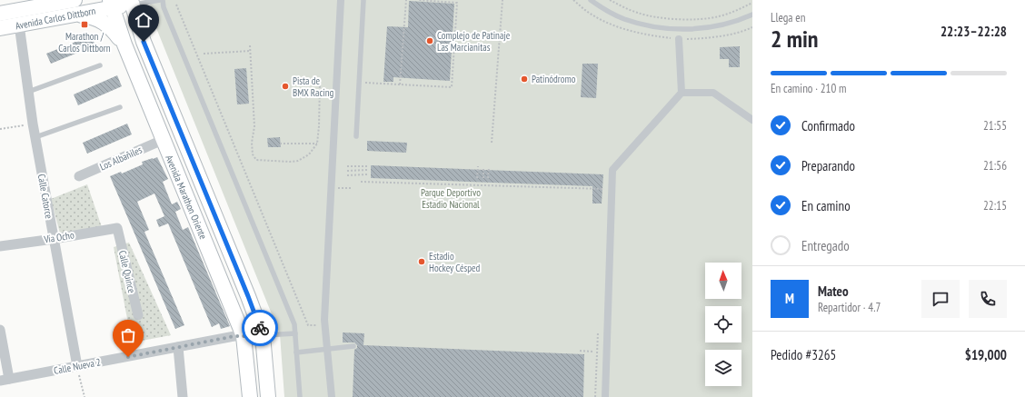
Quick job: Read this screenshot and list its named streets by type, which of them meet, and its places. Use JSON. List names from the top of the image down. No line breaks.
{"streets":{"main road":["Avenida Carlos Dittborn","Avenida Marathon Oriente"],"street":["Los Albañiles","Calle Catorce","Vía Ocho","Calle Quince","Calle Nueva 2"]},"crossings":[["Avenida Carlos Dittborn","Calle Catorce"],["Avenida Carlos Dittborn","Avenida Marathon Oriente"],["Los Albañiles","Avenida Marathon Oriente"],["Calle Catorce","Vía Ocho"],["Calle Catorce","Calle Nueva 2"],["Avenida Marathon Oriente","Calle Nueva 2"],["Vía Ocho","Calle Quince"]],"parks":["Parque Deportivo Estadio Nacional"],"places":{"transit":["Marathon / Carlos Dittborn"],"other":["Complejo de Patinaje Las Marcianitas","Patinódromo","Pista de BMX Racing","Estadio Hockey Césped"]},"north":"top","page":{"heading":["2 min","Llega en","22:23–22:28"],"panel":["Mateo","Repartidor · 4.7","Pedido #3265","$19,000"],"bar":"En camino · 210 m","list":[["Confirmado","21:55"],["Preparando","21:56"],["En camino","22:15"],"Entregado"],"round":"M"}}
